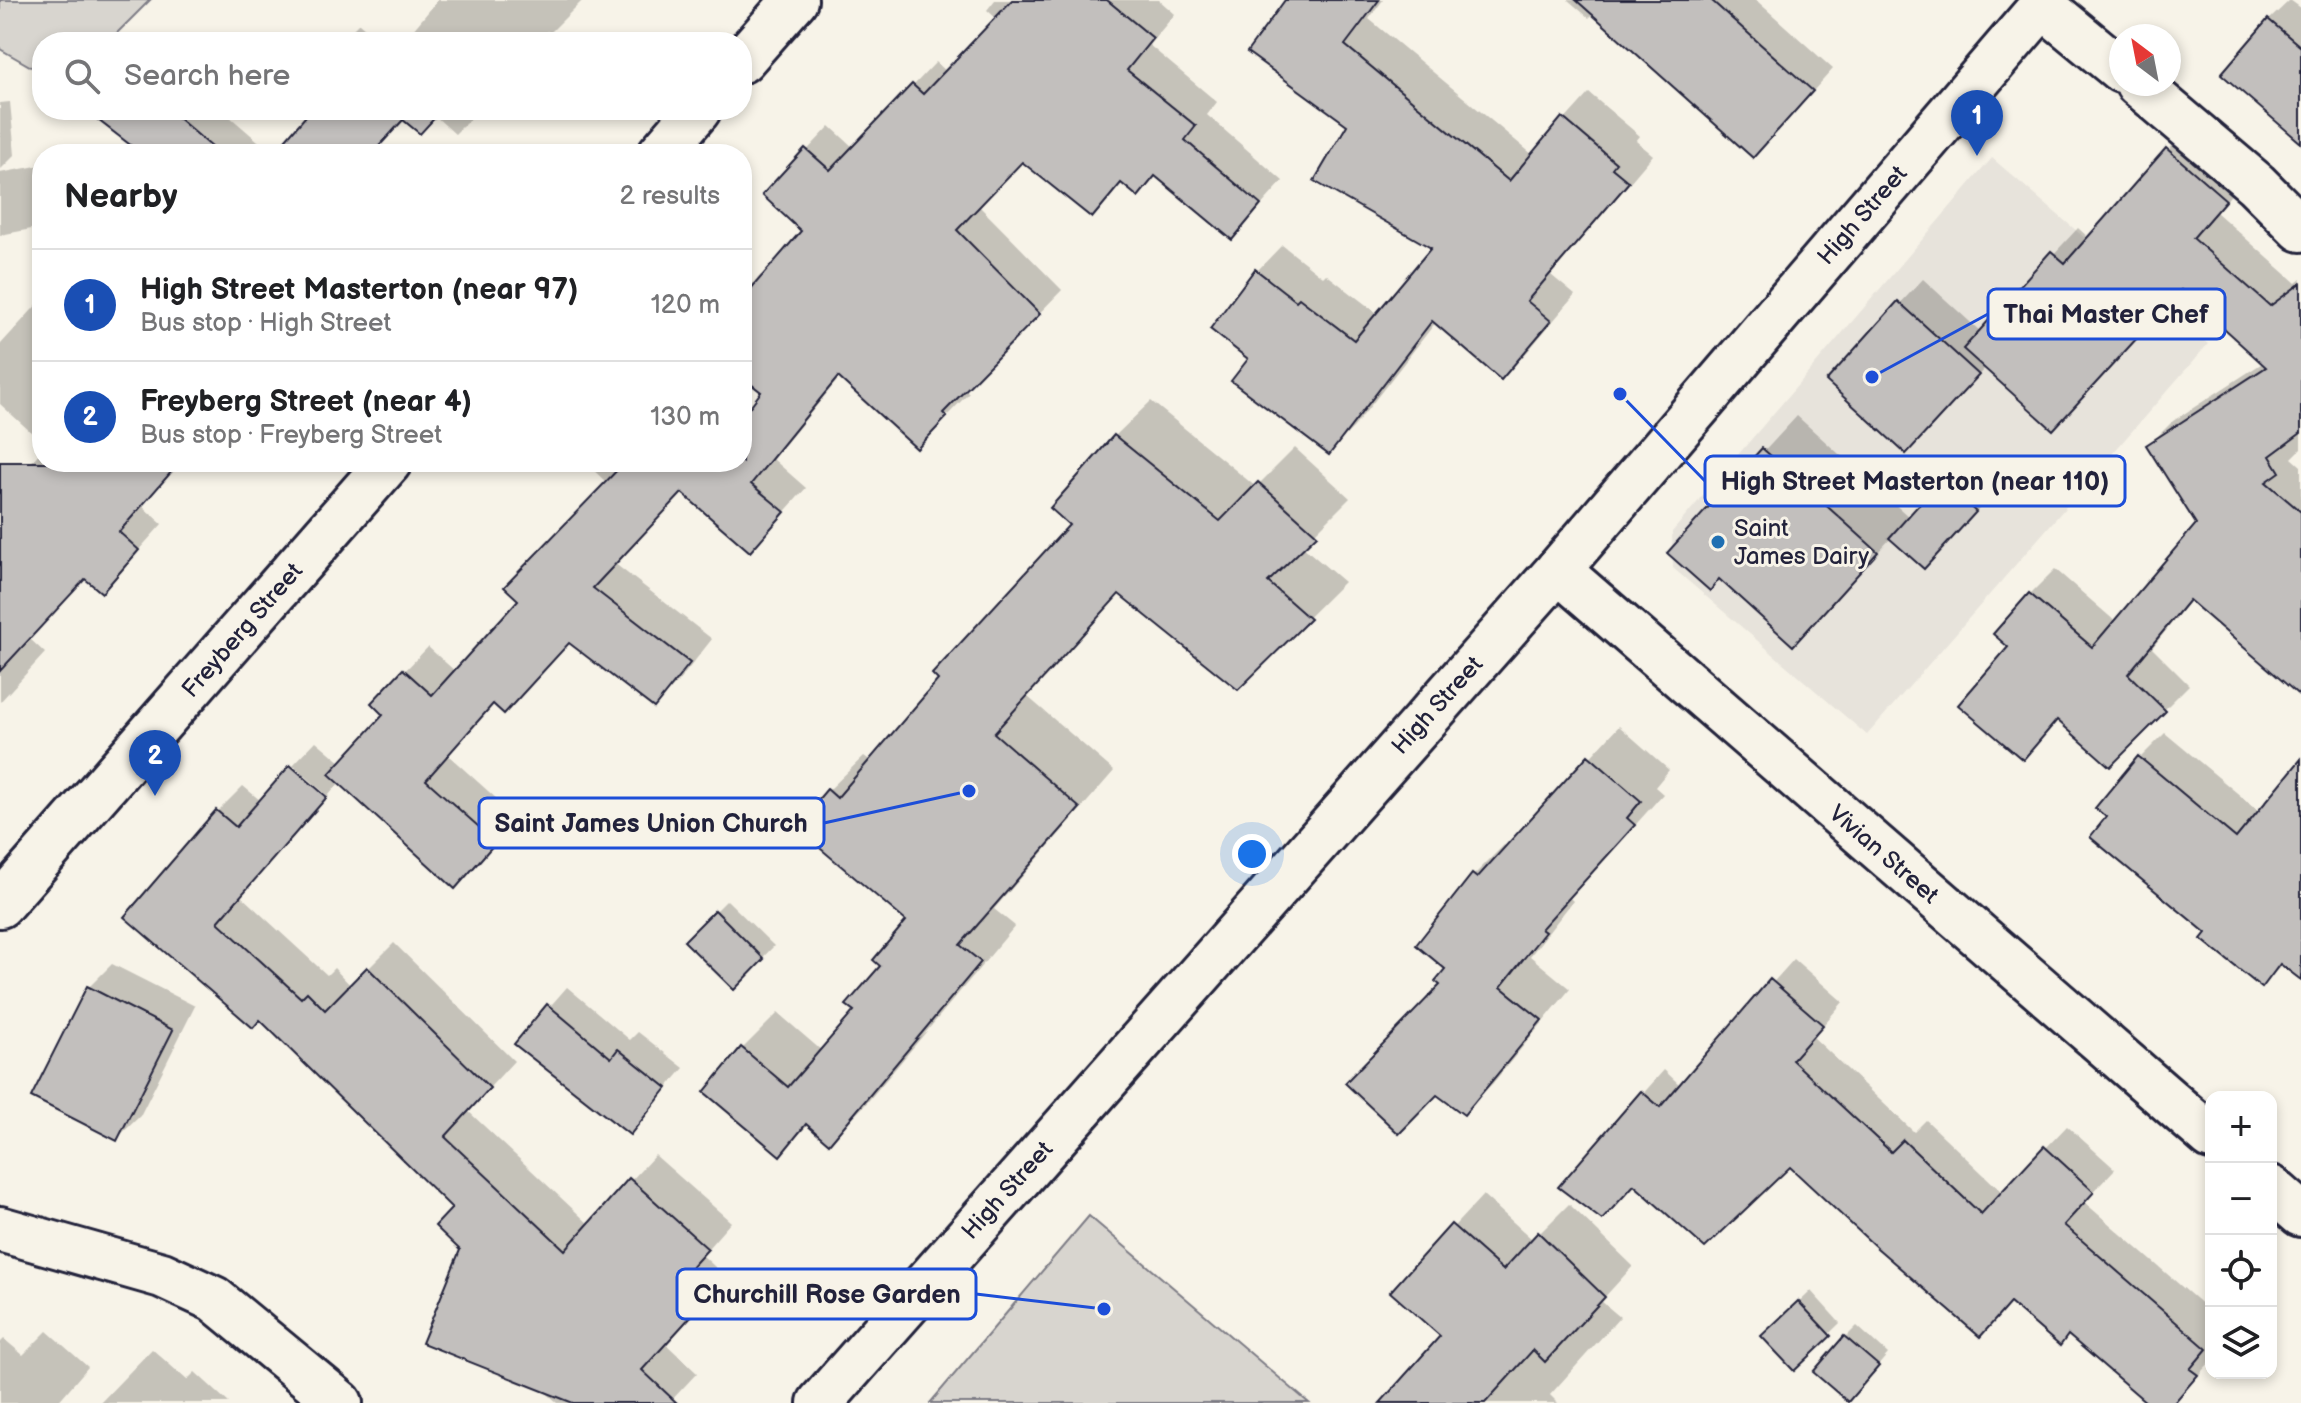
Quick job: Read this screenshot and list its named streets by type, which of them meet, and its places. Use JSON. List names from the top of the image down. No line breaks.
{"streets":{"main road":["High Street","Freyberg Street","Vivian Street"]},"crossings":[["High Street","Vivian Street"]],"places":["Thai Master Chef","High Street Masterton (near 110)","Saint James Dairy","Saint James Union Church","Churchill Rose Garden"],"north":"top left","page":{"search":"Search here","pins":["1","2"],"heading":["Nearby","2 results"],"list":[{"mark":"1","name":"High Street Masterton (near 97)","note":"Bus stop · High Street","value":"120 m"},{"mark":"2","name":"Freyberg Street (near 4)","note":"Bus stop · Freyberg Street","value":"130 m"}],"map_buttons":["+","−"]}}
